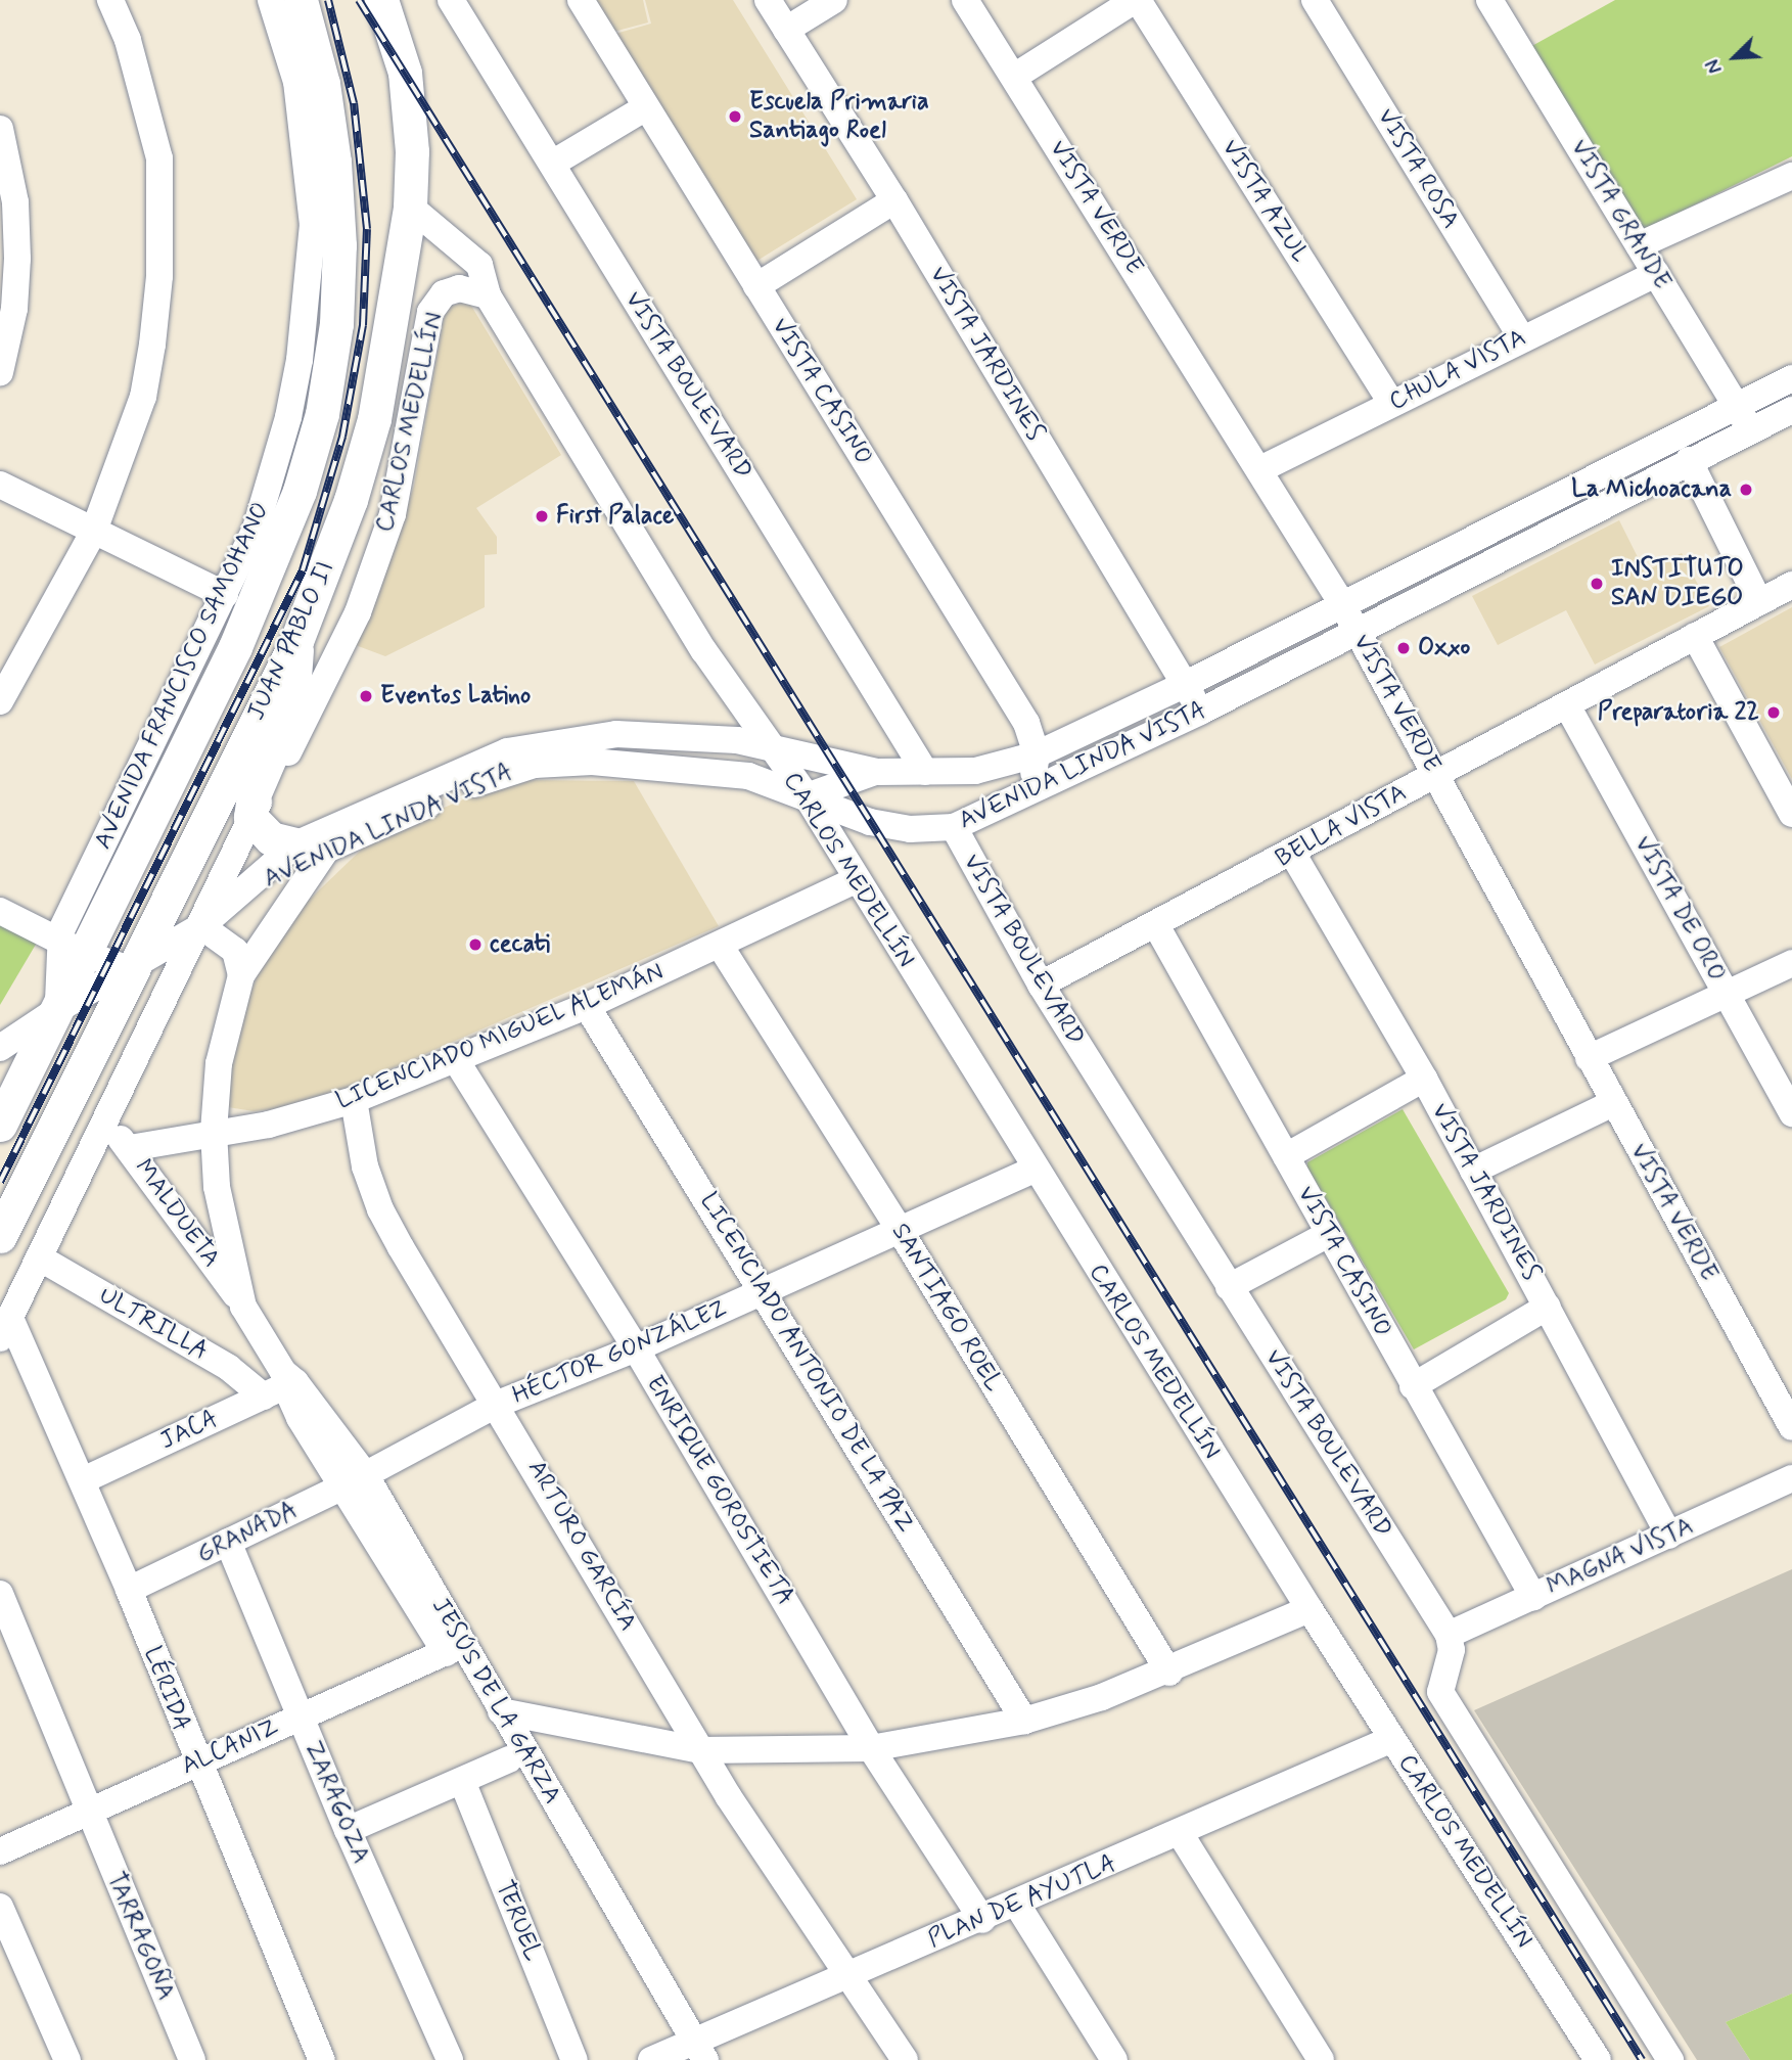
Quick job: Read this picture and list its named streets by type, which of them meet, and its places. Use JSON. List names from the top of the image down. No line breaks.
{"streets":{"main road":["JUAN PABLO II"],"street":["VISTA ROSA","VISTA AZUL","VISTA VERDE","VISTA GRANDE","VISTA JARDINES","CHULA VISTA","VISTA BOULEVARD","VISTA CASINO","CARLOS MEDELLÍN","AVENIDA FRANCISCO SAMOHANO","AVENIDA LINDA VISTA","BELLA VISTA","VISTA DE ORO","LICENCIADO MIGUEL ALEMÁN","MALDUETA","SANTIAGO ROEL","ULTRILLA","HÉCTOR GONZÁLEZ","LICENCIADO ANTONIO DE LA PAZ","JACA","ENRIQUE GOROSTIETA","GRANADA","ARTURO GARCÍA","MAGNA VISTA","LÉRIDA","JESÚS DE LA GARZA","ALCANIZ","ZARAGOZA","PLAN DE AYUTLA","TERUEL","TARRAGOÑA"]},"crossings":[["VISTA ROSA","CHULA VISTA"],["VISTA AZUL","CHULA VISTA"],["VISTA VERDE","CHULA VISTA"],["VISTA VERDE","AVENIDA LINDA VISTA"],["VISTA VERDE","BELLA VISTA"],["VISTA GRANDE","CHULA VISTA"],["VISTA GRANDE","AVENIDA LINDA VISTA"],["VISTA JARDINES","AVENIDA LINDA VISTA"],["VISTA JARDINES","BELLA VISTA"],["VISTA JARDINES","MAGNA VISTA"],["VISTA BOULEVARD","AVENIDA LINDA VISTA"],["VISTA BOULEVARD","BELLA VISTA"],["VISTA BOULEVARD","MAGNA VISTA"],["VISTA CASINO","AVENIDA LINDA VISTA"],["VISTA CASINO","BELLA VISTA"],["VISTA CASINO","MAGNA VISTA"],["CARLOS MEDELLÍN","AVENIDA LINDA VISTA"],["CARLOS MEDELLÍN","LICENCIADO MIGUEL ALEMÁN"],["CARLOS MEDELLÍN","MALDUETA"],["CARLOS MEDELLÍN","ULTRILLA"],["CARLOS MEDELLÍN","HÉCTOR GONZÁLEZ"],["CARLOS MEDELLÍN","LÉRIDA"],["CARLOS MEDELLÍN","PLAN DE AYUTLA"],["JUAN PABLO II","AVENIDA FRANCISCO SAMOHANO"],["JUAN PABLO II","AVENIDA LINDA VISTA"],["AVENIDA LINDA VISTA","JESÚS DE LA GARZA"],["BELLA VISTA","VISTA DE ORO"],["LICENCIADO MIGUEL ALEMÁN","MALDUETA"],["LICENCIADO MIGUEL ALEMÁN","SANTIAGO ROEL"],["LICENCIADO MIGUEL ALEMÁN","LICENCIADO ANTONIO DE LA PAZ"],["LICENCIADO MIGUEL ALEMÁN","ENRIQUE GOROSTIETA"],["LICENCIADO MIGUEL ALEMÁN","ARTURO GARCÍA"],["LICENCIADO MIGUEL ALEMÁN","JESÚS DE LA GARZA"],["MALDUETA","JESÚS DE LA GARZA"],["SANTIAGO ROEL","HÉCTOR GONZÁLEZ"],["ULTRILLA","JACA"],["ULTRILLA","JESÚS DE LA GARZA"],["HÉCTOR GONZÁLEZ","LICENCIADO ANTONIO DE LA PAZ"],["HÉCTOR GONZÁLEZ","ENRIQUE GOROSTIETA"],["HÉCTOR GONZÁLEZ","GRANADA"],["HÉCTOR GONZÁLEZ","ARTURO GARCÍA"],["HÉCTOR GONZÁLEZ","JESÚS DE LA GARZA"],["JACA","LÉRIDA"],["JACA","JESÚS DE LA GARZA"],["ENRIQUE GOROSTIETA","PLAN DE AYUTLA"],["GRANADA","LÉRIDA"],["GRANADA","JESÚS DE LA GARZA"],["GRANADA","ZARAGOZA"],["ARTURO GARCÍA","PLAN DE AYUTLA"],["LÉRIDA","ALCANIZ"],["JESÚS DE LA GARZA","ALCANIZ"],["JESÚS DE LA GARZA","PLAN DE AYUTLA"],["ALCANIZ","ZARAGOZA"],["ALCANIZ","TARRAGOÑA"]],"places":["Escuela Primaria Santiago Roel","La Michoacana","First Palace","INSTITUTO SAN DIEGO","Oxxo","Eventos Latino","Preparatoria 22","cecati"],"north":"bottom left"}
